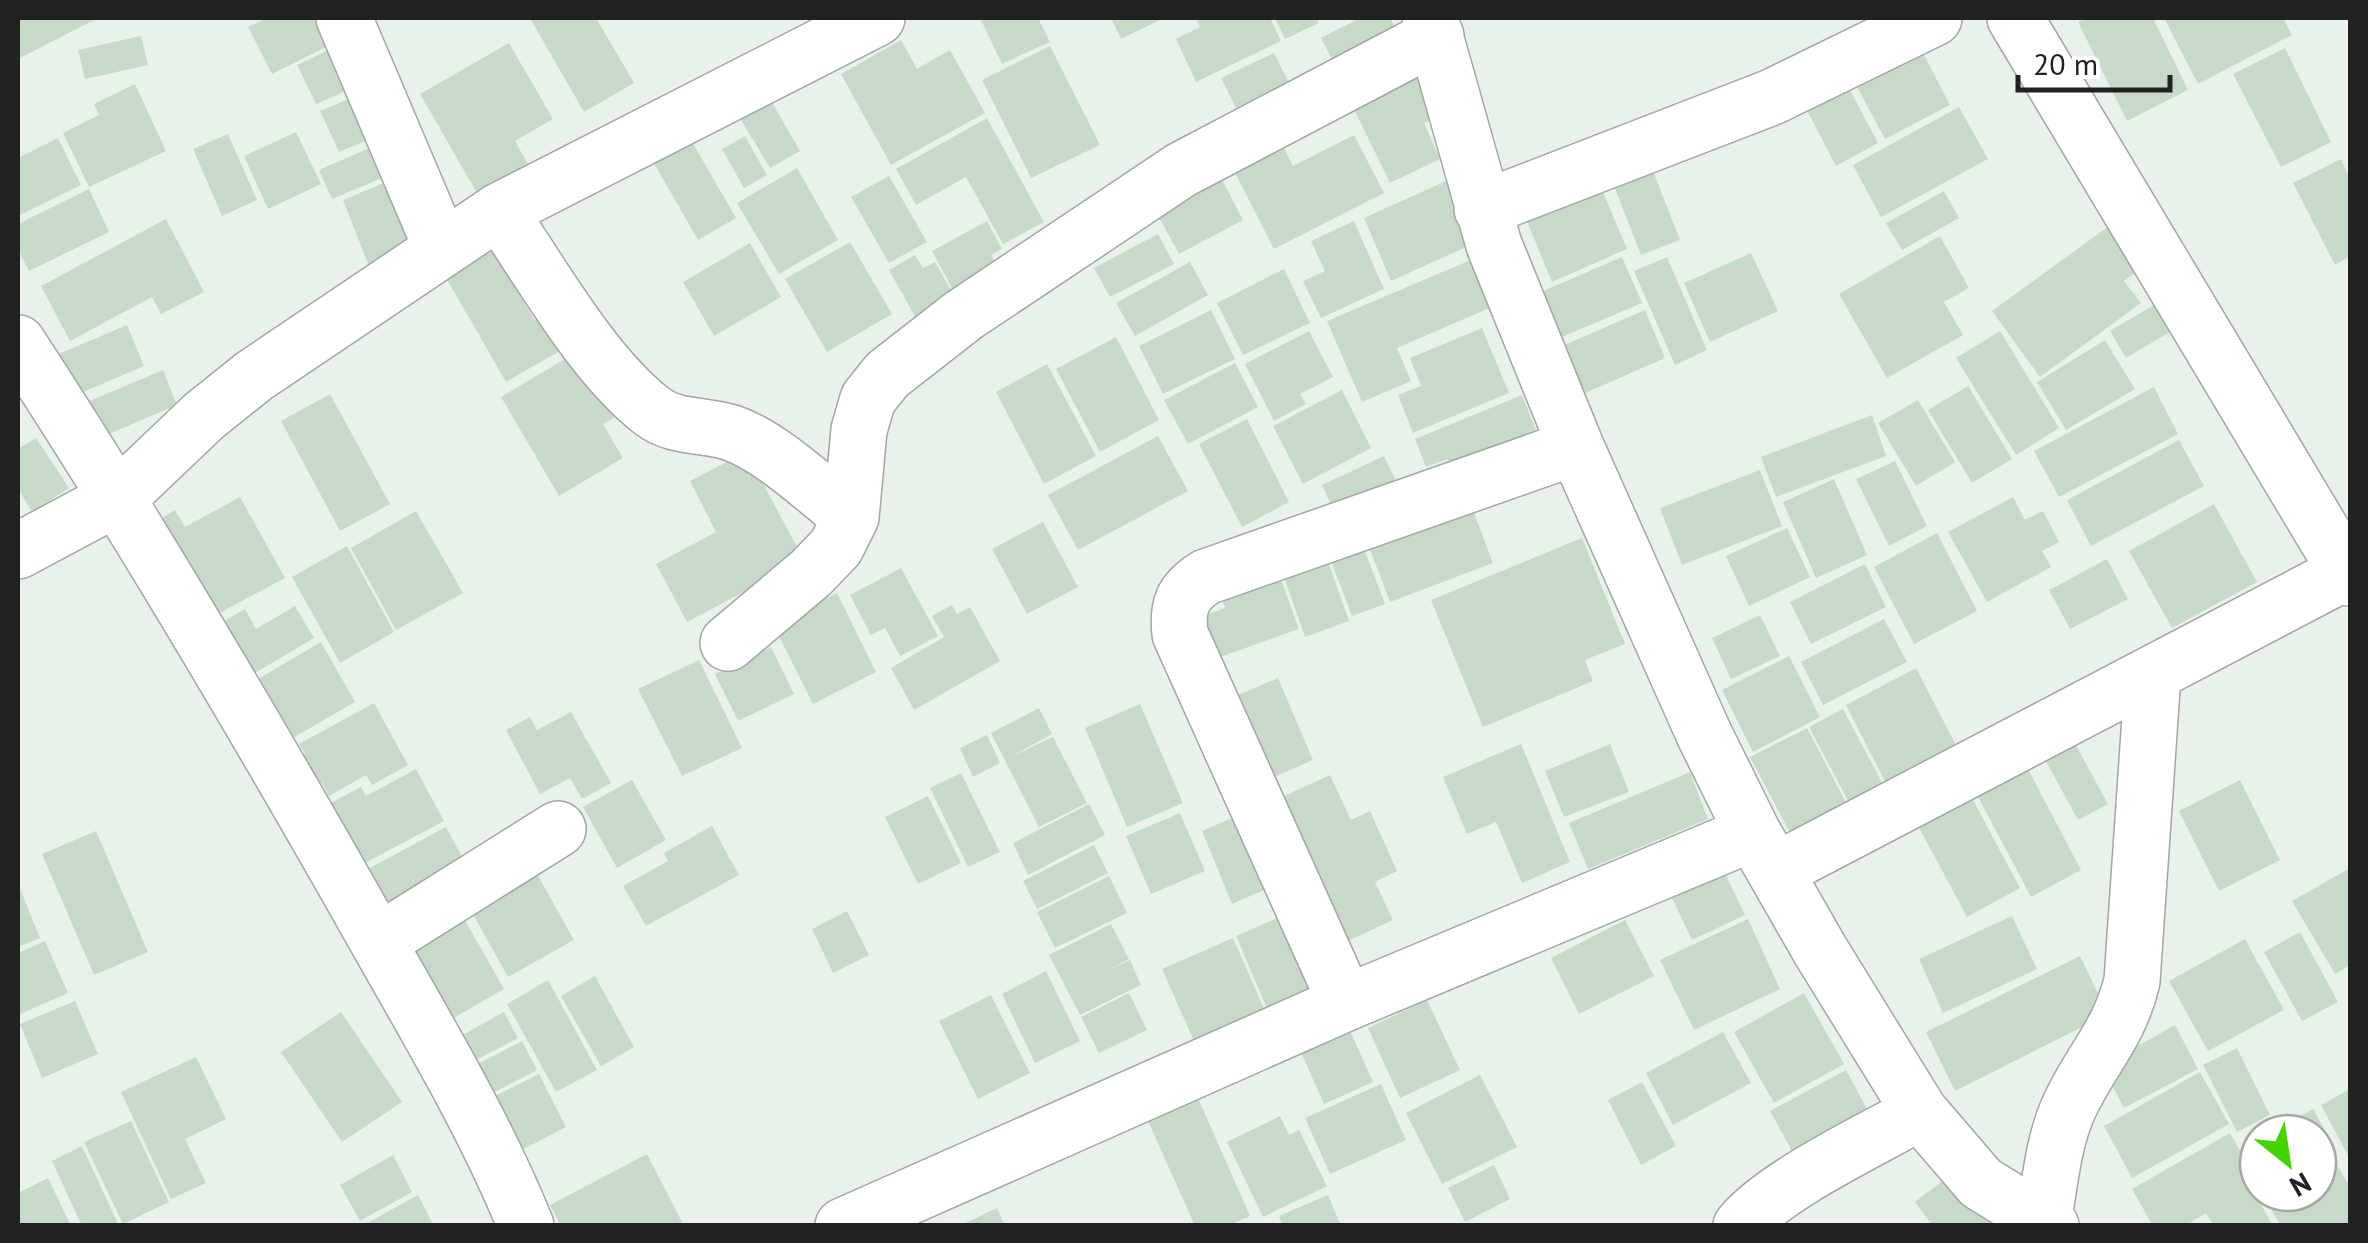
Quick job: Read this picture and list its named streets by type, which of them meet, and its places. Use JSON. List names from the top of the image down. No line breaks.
{"scale_bar":"20 m","north":"bottom right"}
